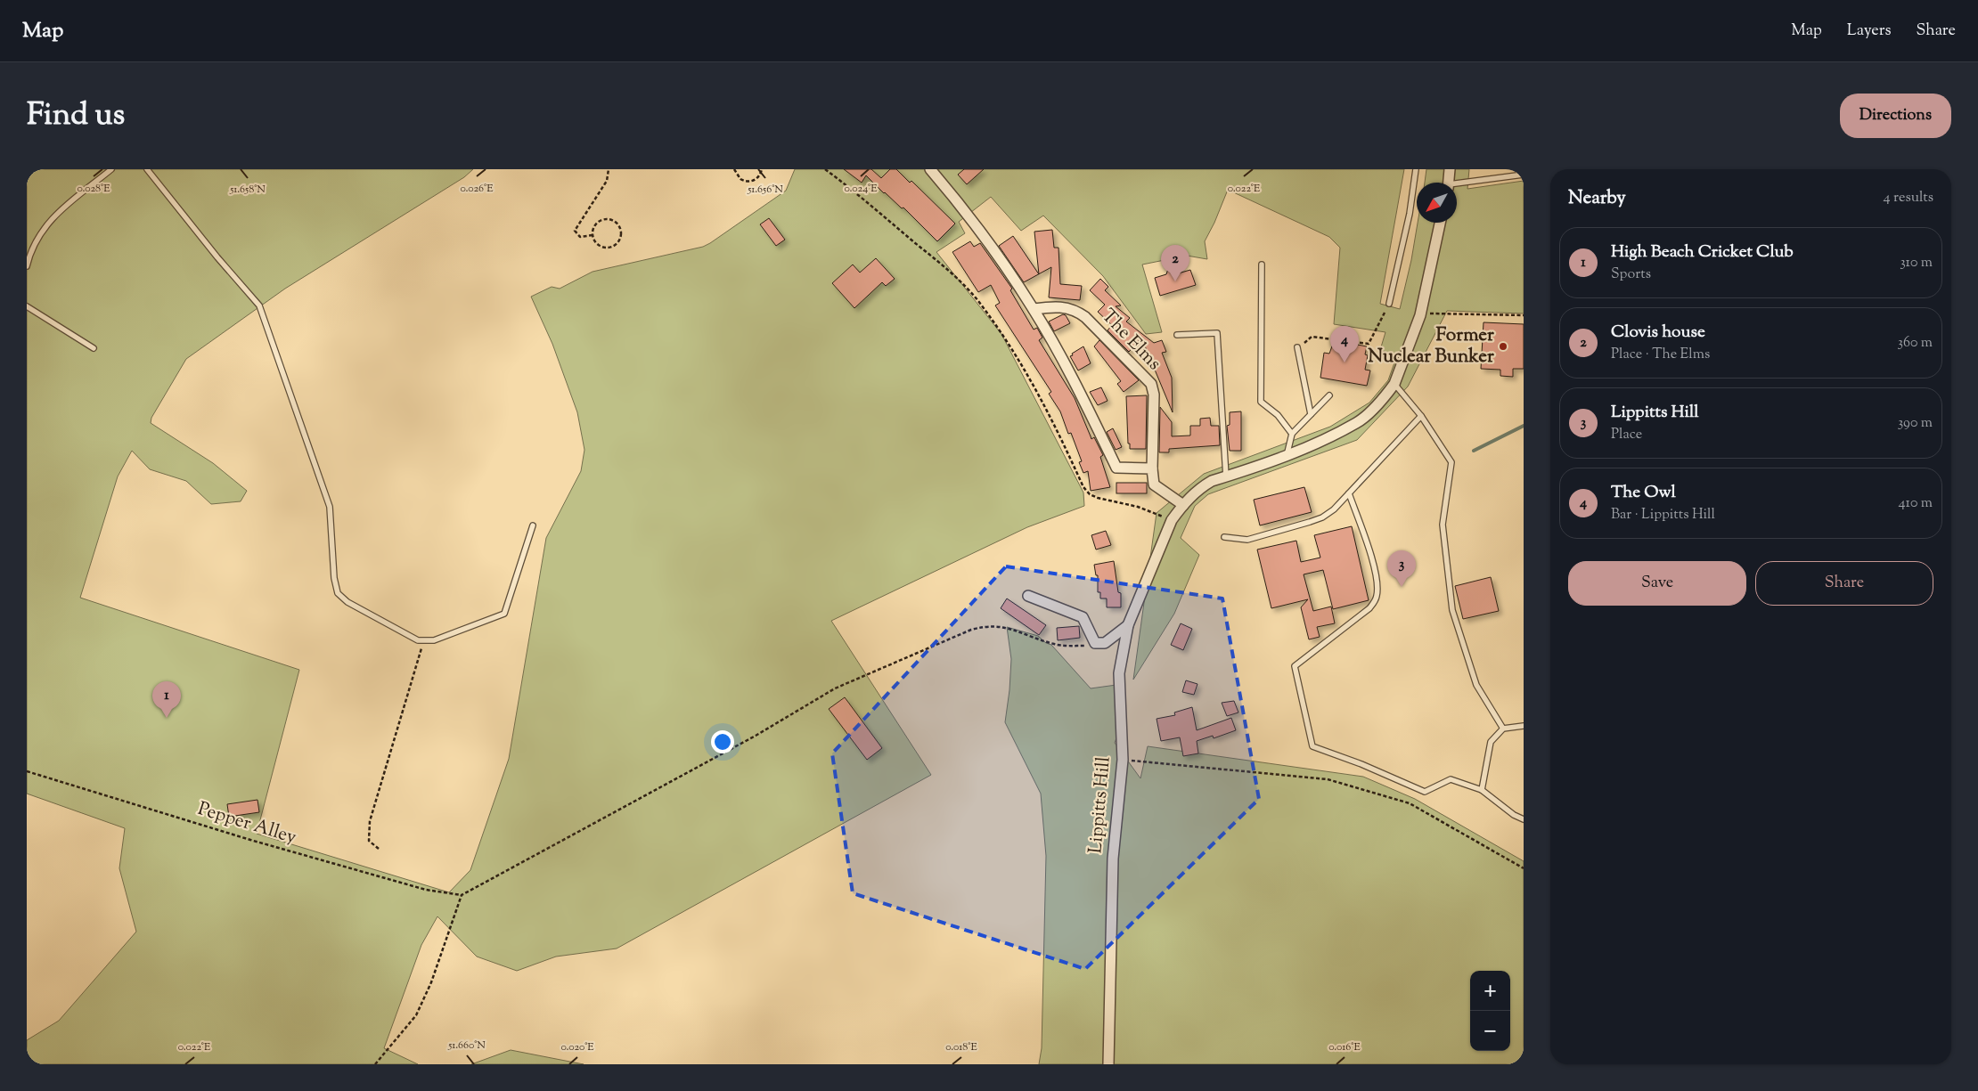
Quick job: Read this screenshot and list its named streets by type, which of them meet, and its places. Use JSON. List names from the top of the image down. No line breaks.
{"streets":{"street":["The Elms","Lippitts Hill"],"path":["Pepper Alley"]},"crossings":[["The Elms","Lippitts Hill"]],"places":["Former Nuclear Bunker"],"north":"bottom left","page":{"header":"Map","nav":["Map","Layers","Share"],"title":"Find us","buttons":["Directions",["Save","Share"]],"heading":["Nearby","4 results"],"list":[{"mark":"1","name":"High Beach Cricket Club","note":"Sports","value":"310 m"},{"mark":"2","name":"Clovis house","note":"Place · The Elms","value":"360 m"},{"mark":"3","name":"Lippitts Hill","note":"Place","value":"390 m"},{"mark":"4","name":"The Owl","note":"Bar · Lippitts Hill","value":"410 m"}],"pins":["2","4","3","1"],"map_buttons":["+","−"]},"coordinates":["0.028°E","0.026°E","0.024°E","0.022°E","51.658°N","51.656°N","51.660°N","0.020°E","0.018°E","0.016°E"]}
